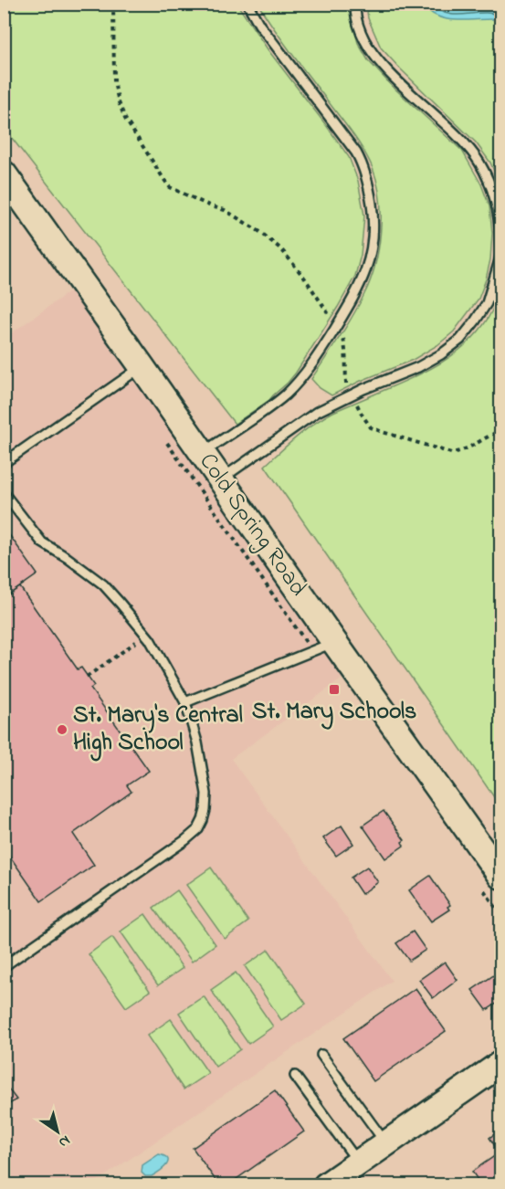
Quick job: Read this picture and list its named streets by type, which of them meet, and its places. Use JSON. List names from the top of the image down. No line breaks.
{"streets":{"street":["Cold Spring Road"]},"places":{"transit":["St. Mary Schools"],"other":["St. Mary's Central High School"]},"north":"bottom right"}
